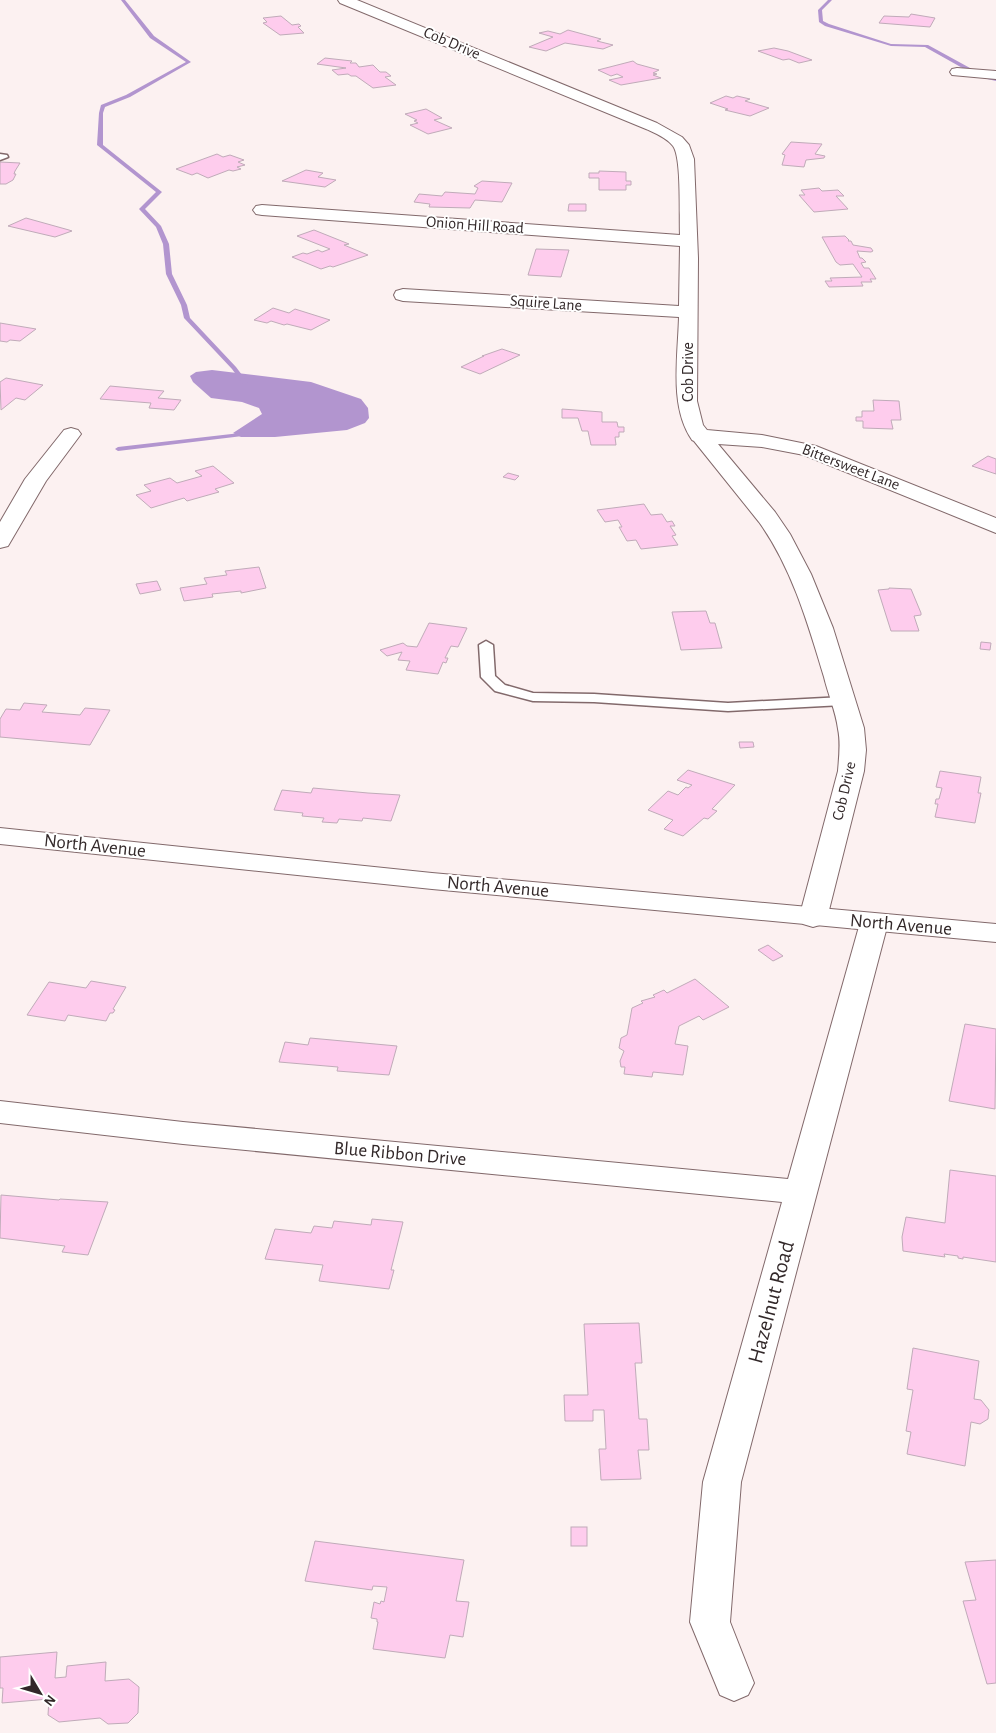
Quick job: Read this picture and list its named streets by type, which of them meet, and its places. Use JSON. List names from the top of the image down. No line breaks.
{"streets":{"street":["Cob Drive","Onion Hill Road","Squire Lane","Bittersweet Lane","North Avenue","Blue Ribbon Drive","Hazelnut Road"]},"crossings":[["Cob Drive","Onion Hill Road"],["Cob Drive","Squire Lane"],["Cob Drive","Bittersweet Lane"],["Cob Drive","North Avenue"],["North Avenue","Hazelnut Road"],["Blue Ribbon Drive","Hazelnut Road"]],"north":"bottom right"}
